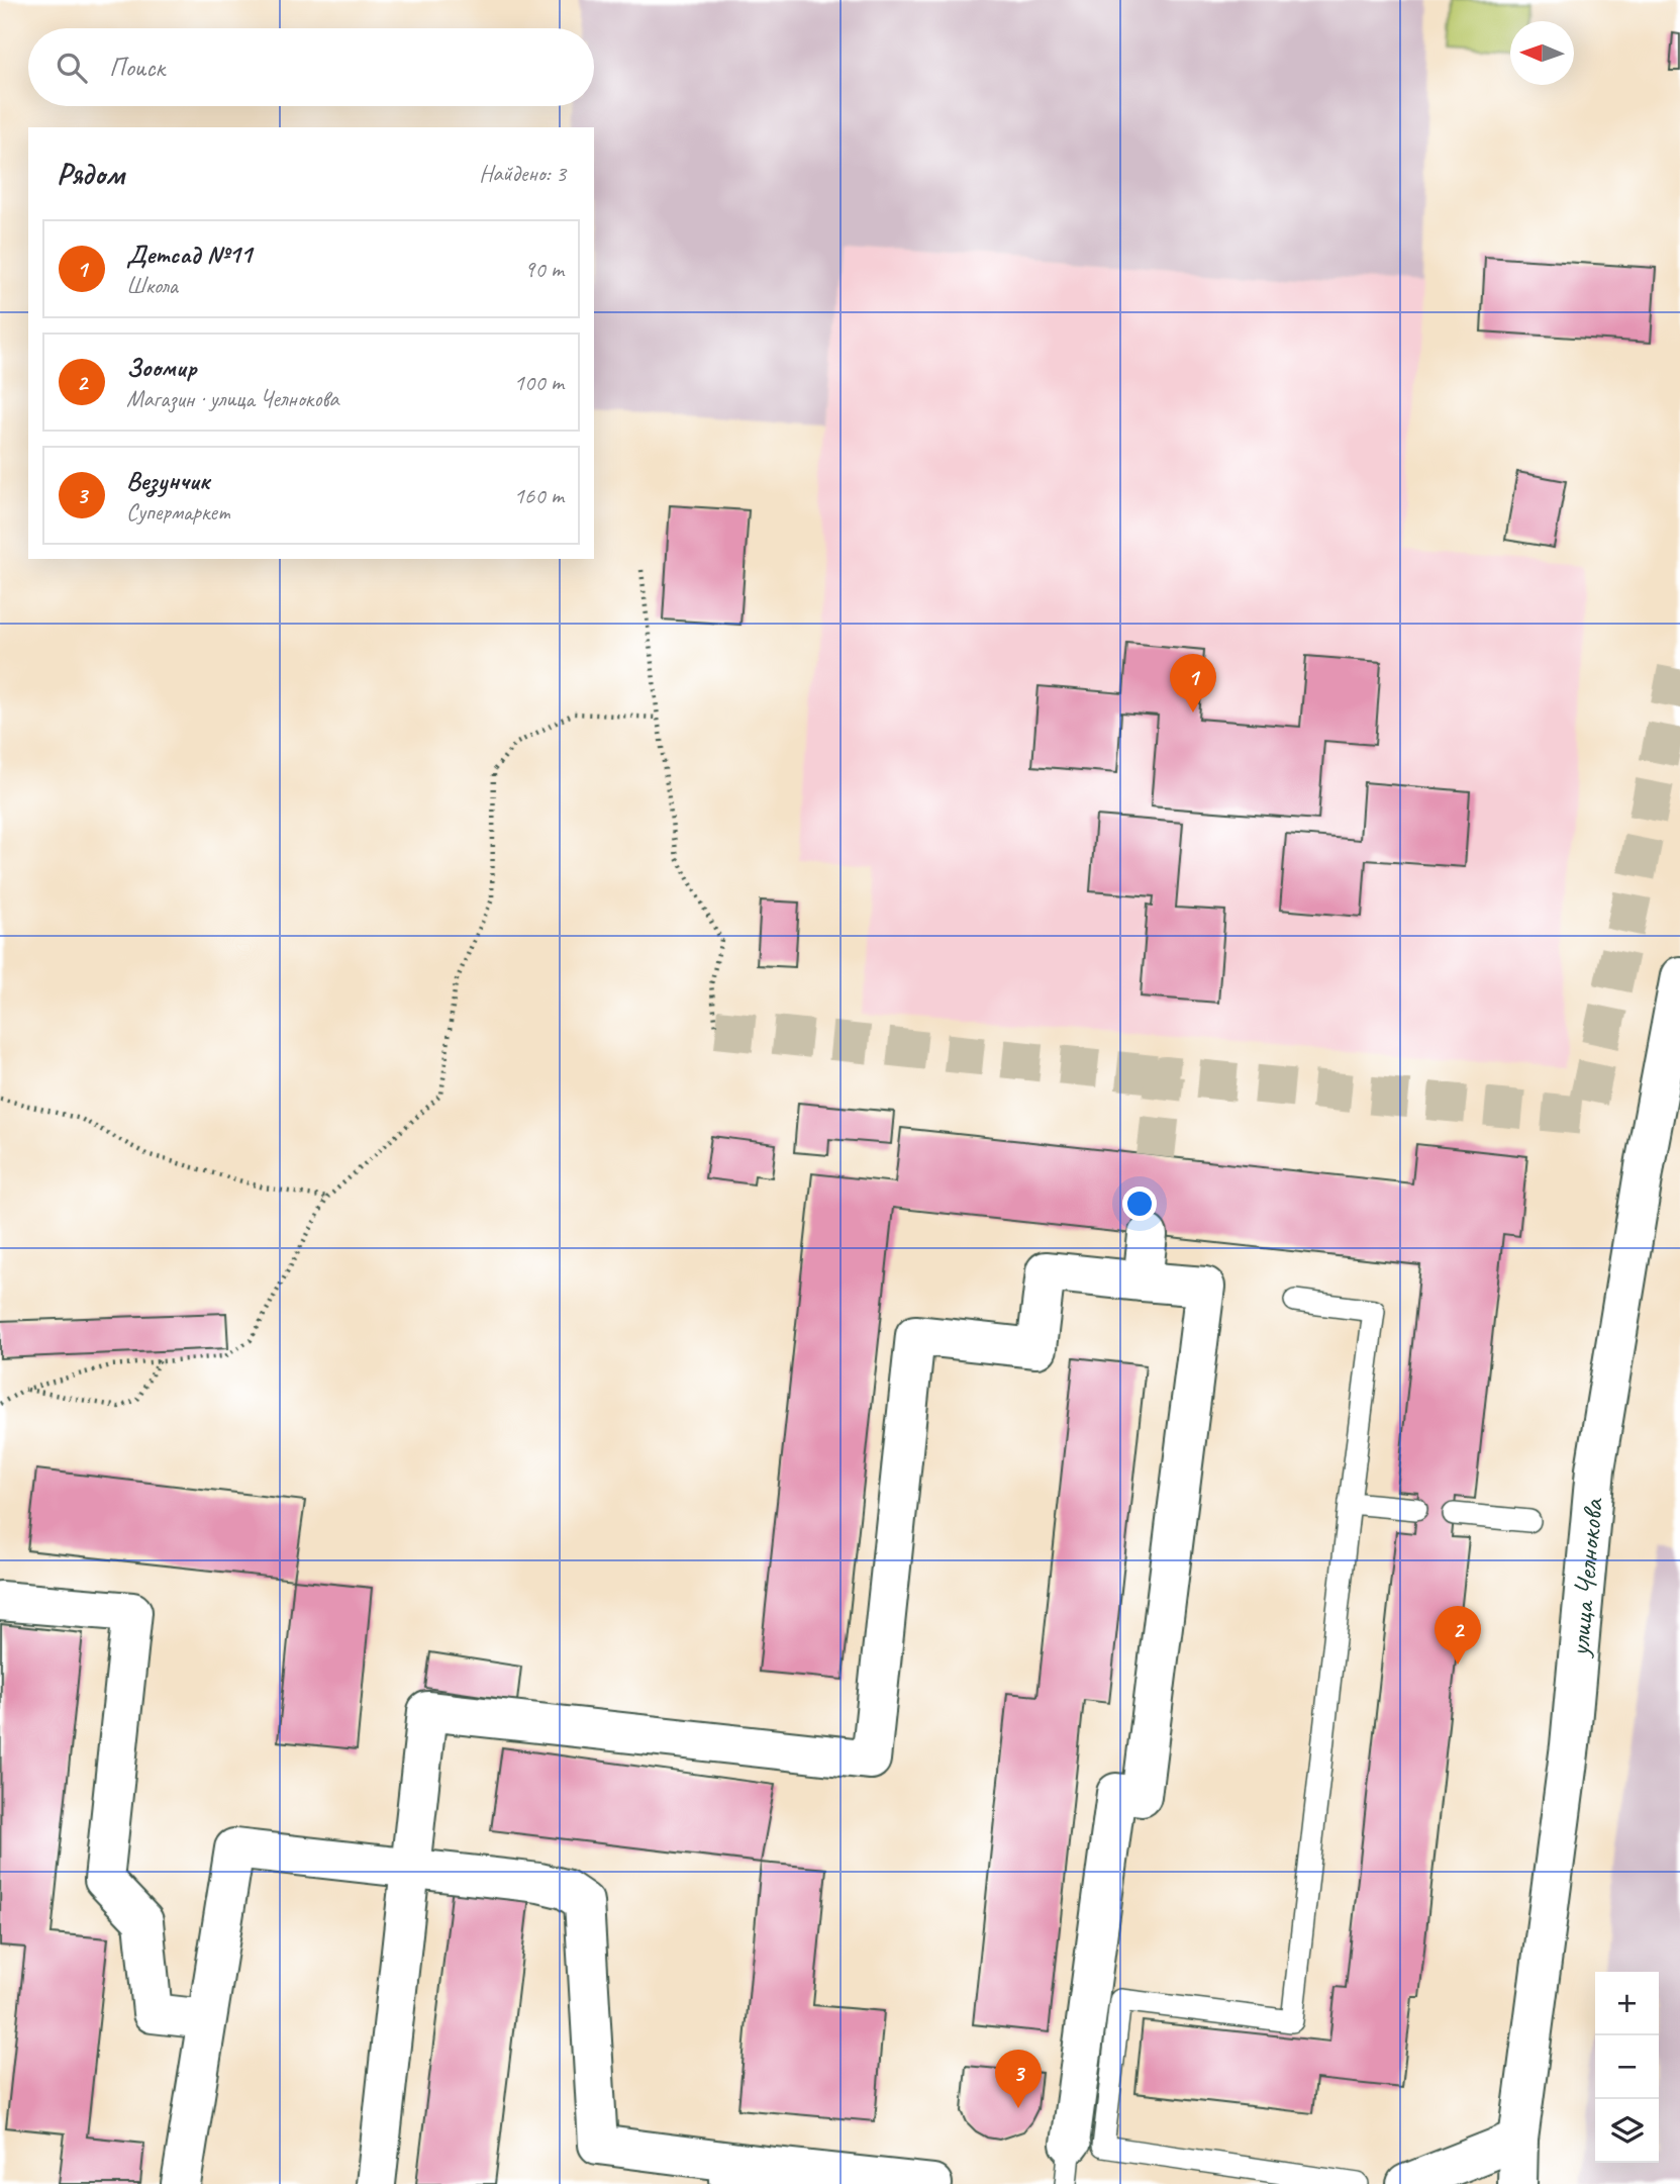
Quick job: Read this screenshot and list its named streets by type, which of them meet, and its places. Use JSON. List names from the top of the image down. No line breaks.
{"streets":{"street":["улица Челнокова"]},"north":"left","page":{"search":"Поиск","heading":["Рядом","Найдено: 3"],"list":[{"mark":"1","name":"Детсад №11","note":"Школа","value":"90 m"},{"mark":"2","name":"Зоомир","note":"Магазин · улица Челнокова","value":"100 m"},{"mark":"3","name":"Везунчик","note":"Супермаркет","value":"160 m"}],"pins":["1","2","3"],"map_buttons":["+","−"]}}
